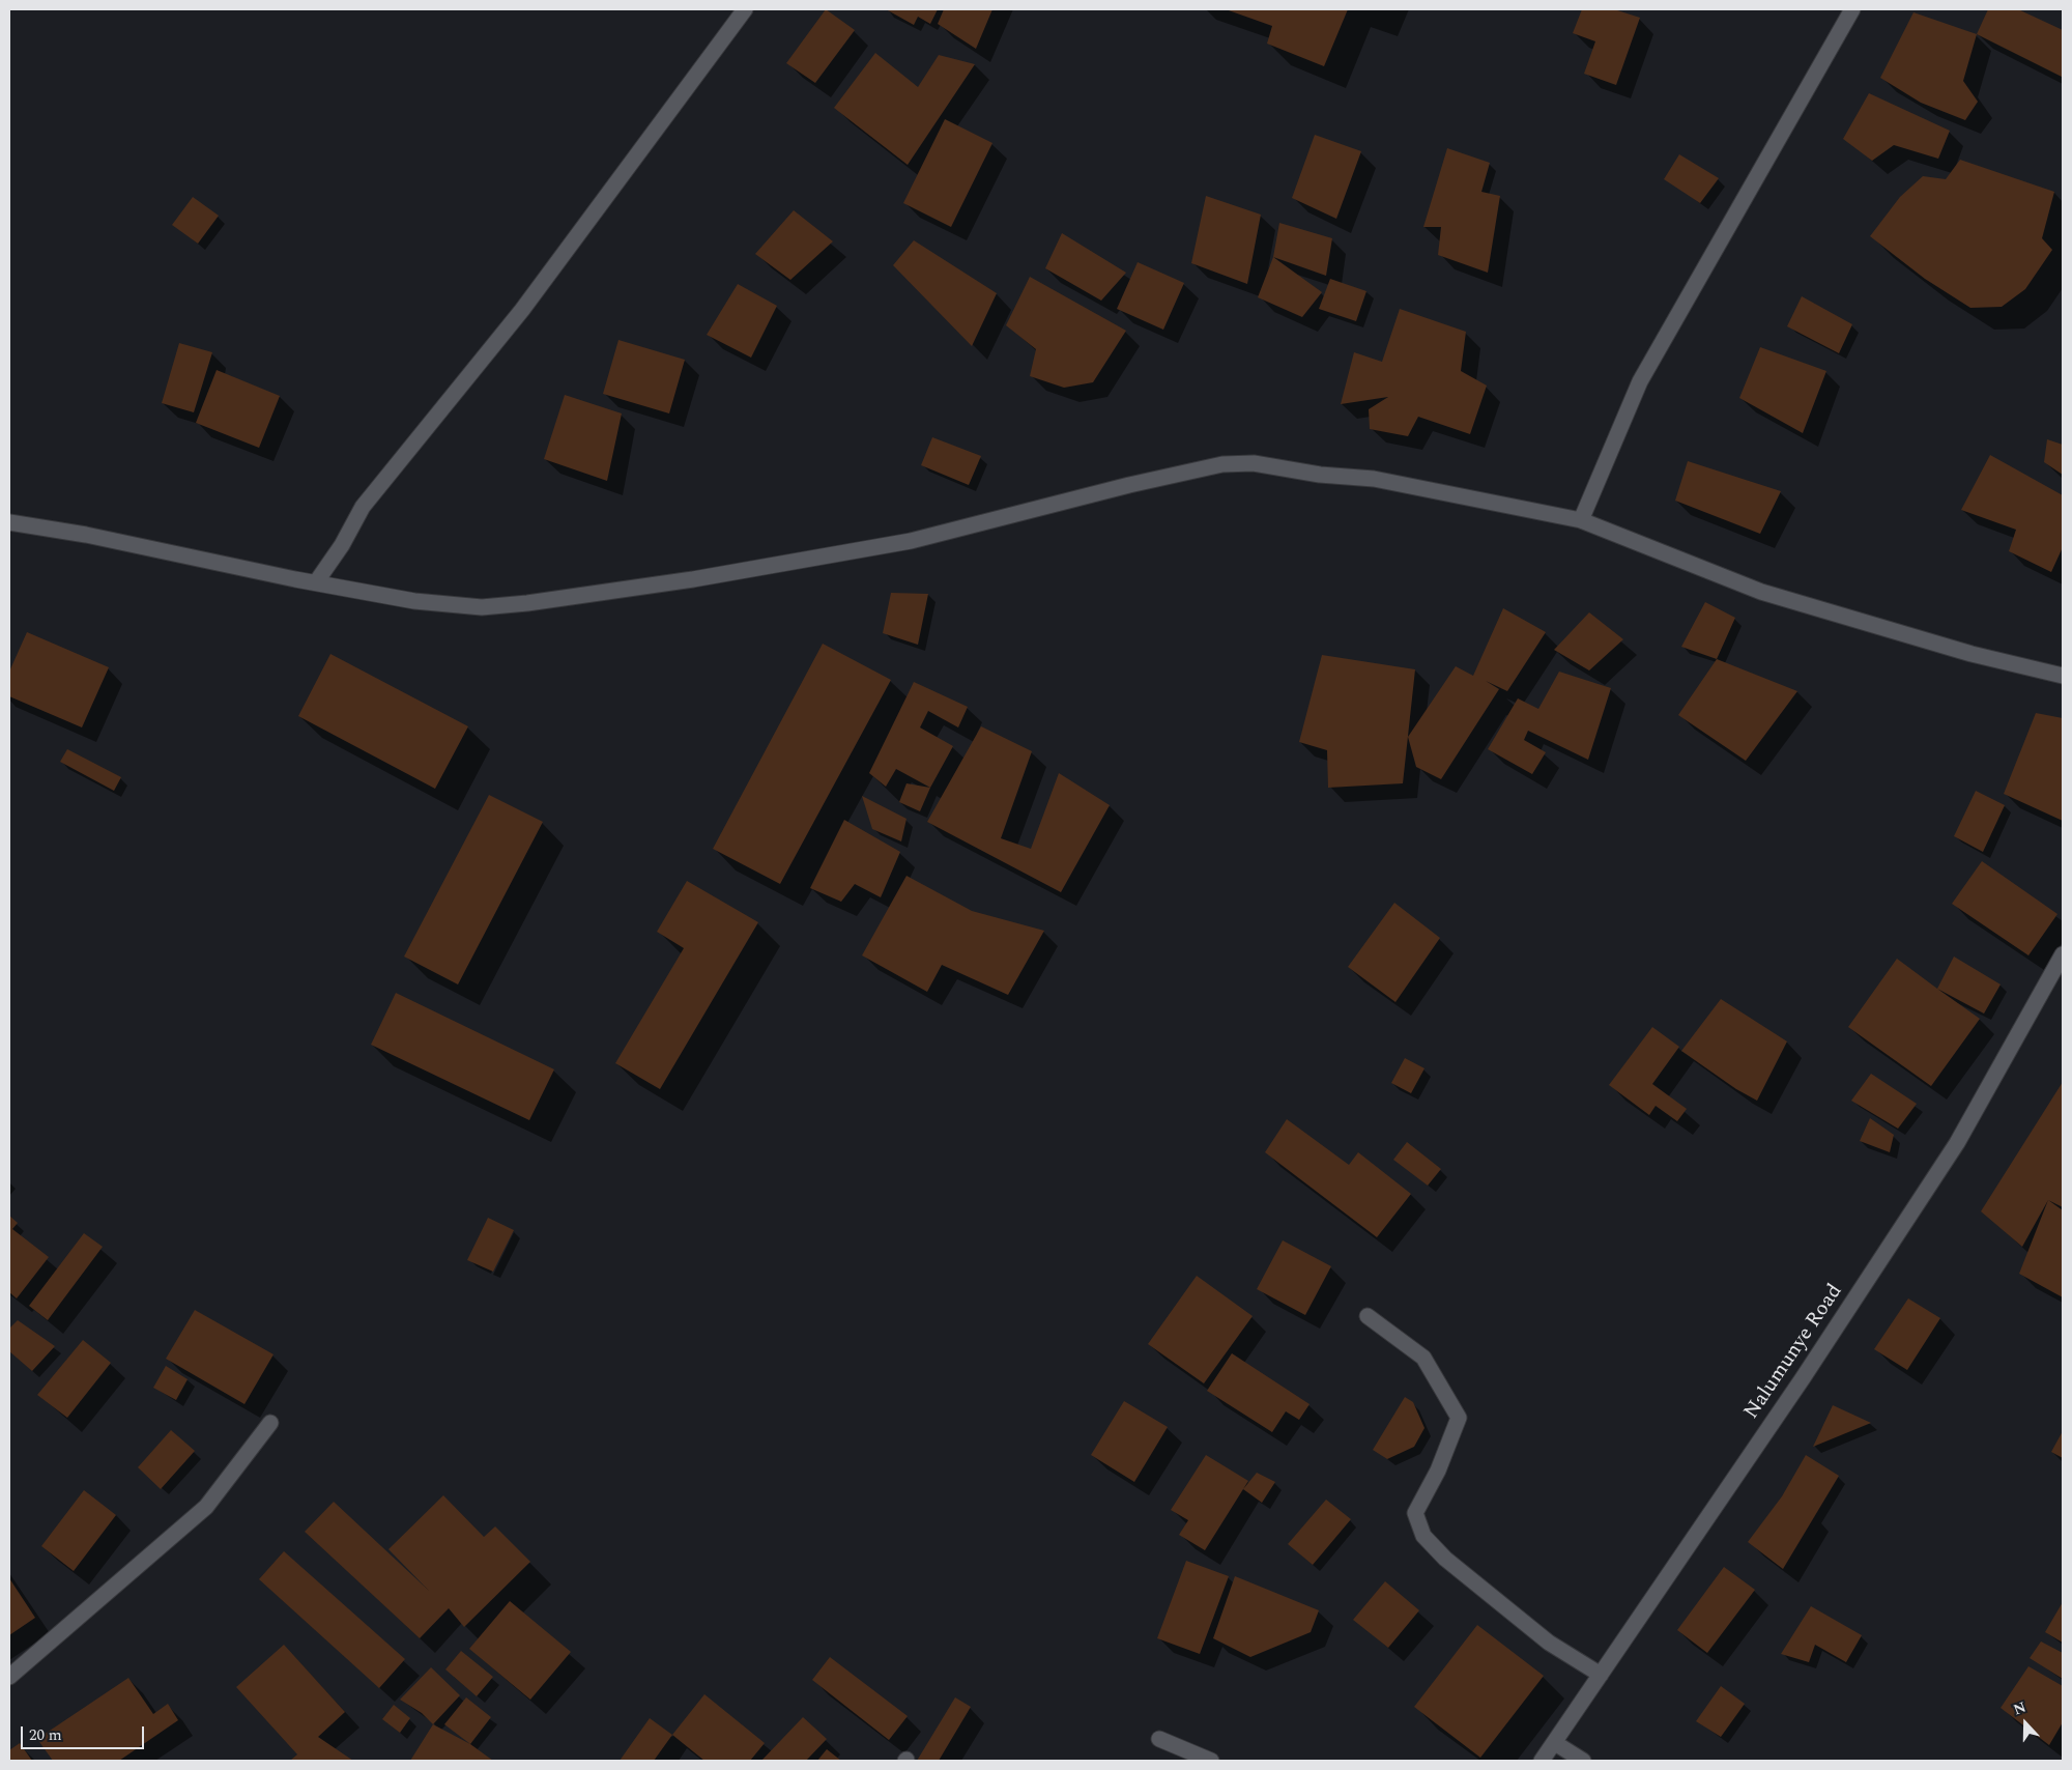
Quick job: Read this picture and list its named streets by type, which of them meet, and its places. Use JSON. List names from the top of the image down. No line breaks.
{"streets":{"street":["Nalumunye Road"]},"scale_bar":"20 m","north":"top"}
